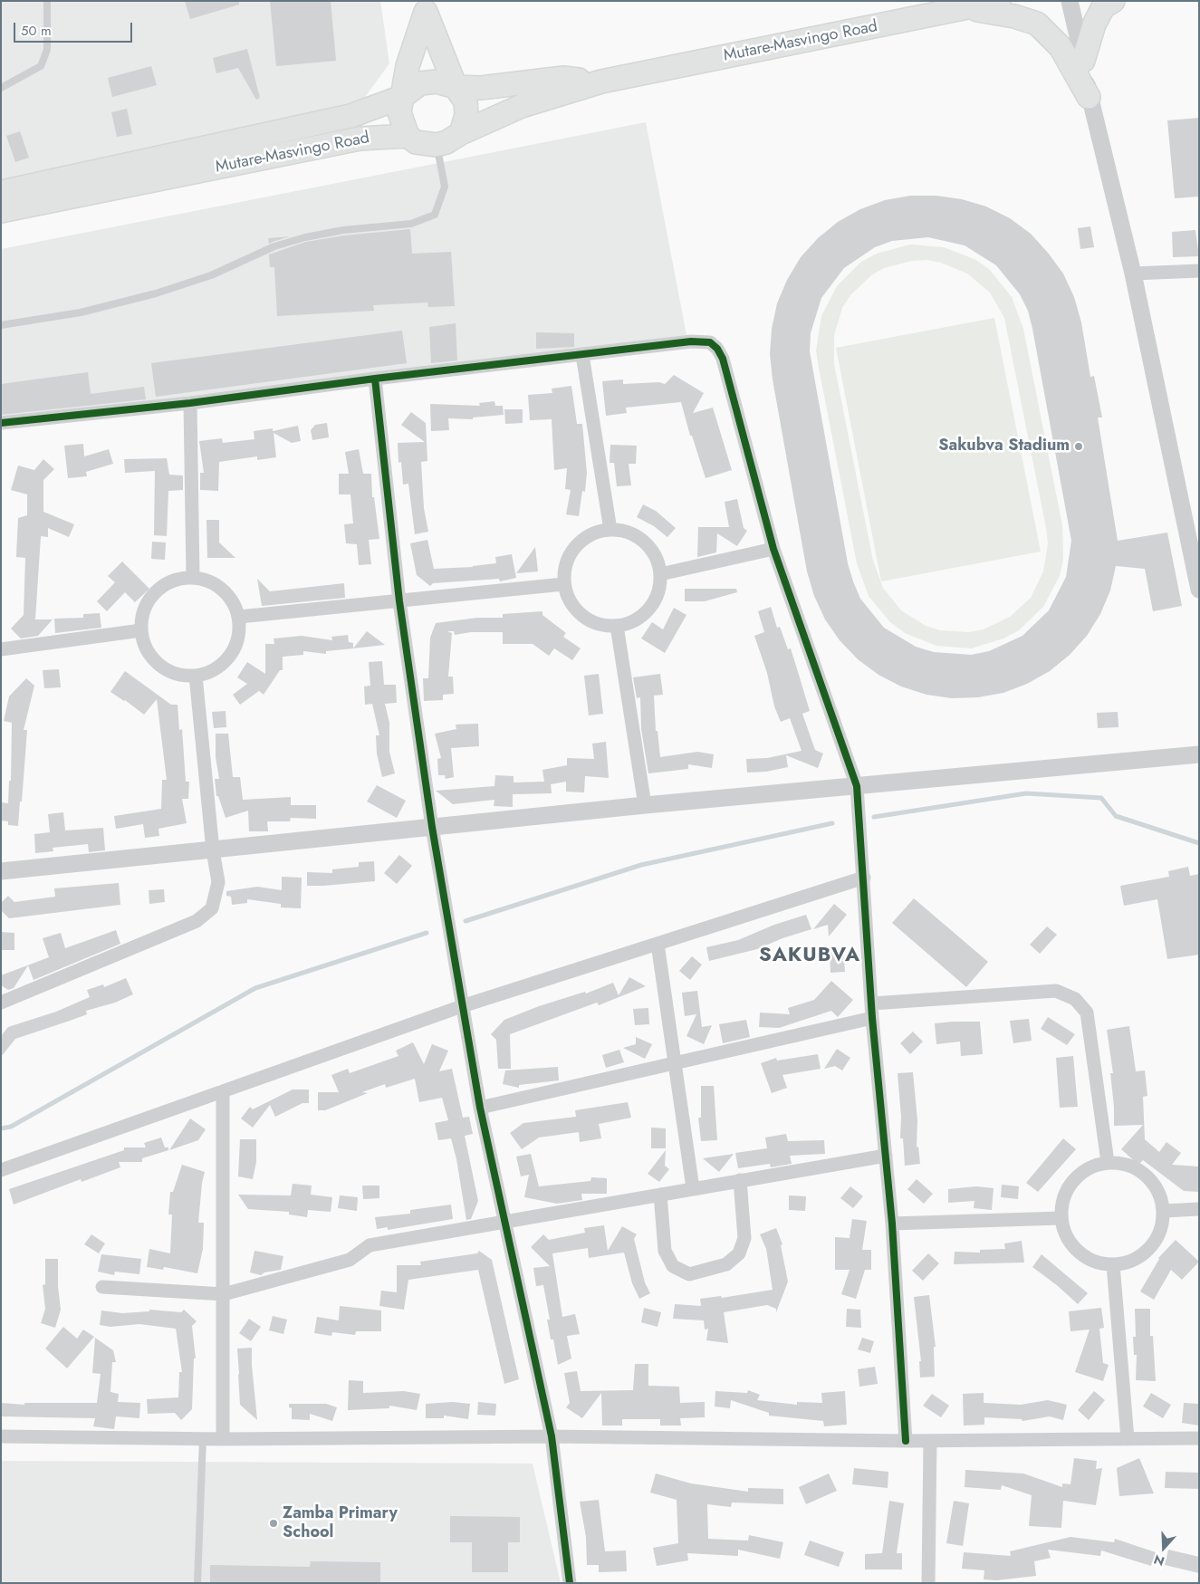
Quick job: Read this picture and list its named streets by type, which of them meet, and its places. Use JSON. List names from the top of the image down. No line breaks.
{"streets":{"highway":["Mutare-Masvingo Road"]},"districts":["SAKUBVA"],"places":["Sakubva Stadium","Zamba Primary School"],"scale_bar":"50 m","north":"bottom"}
